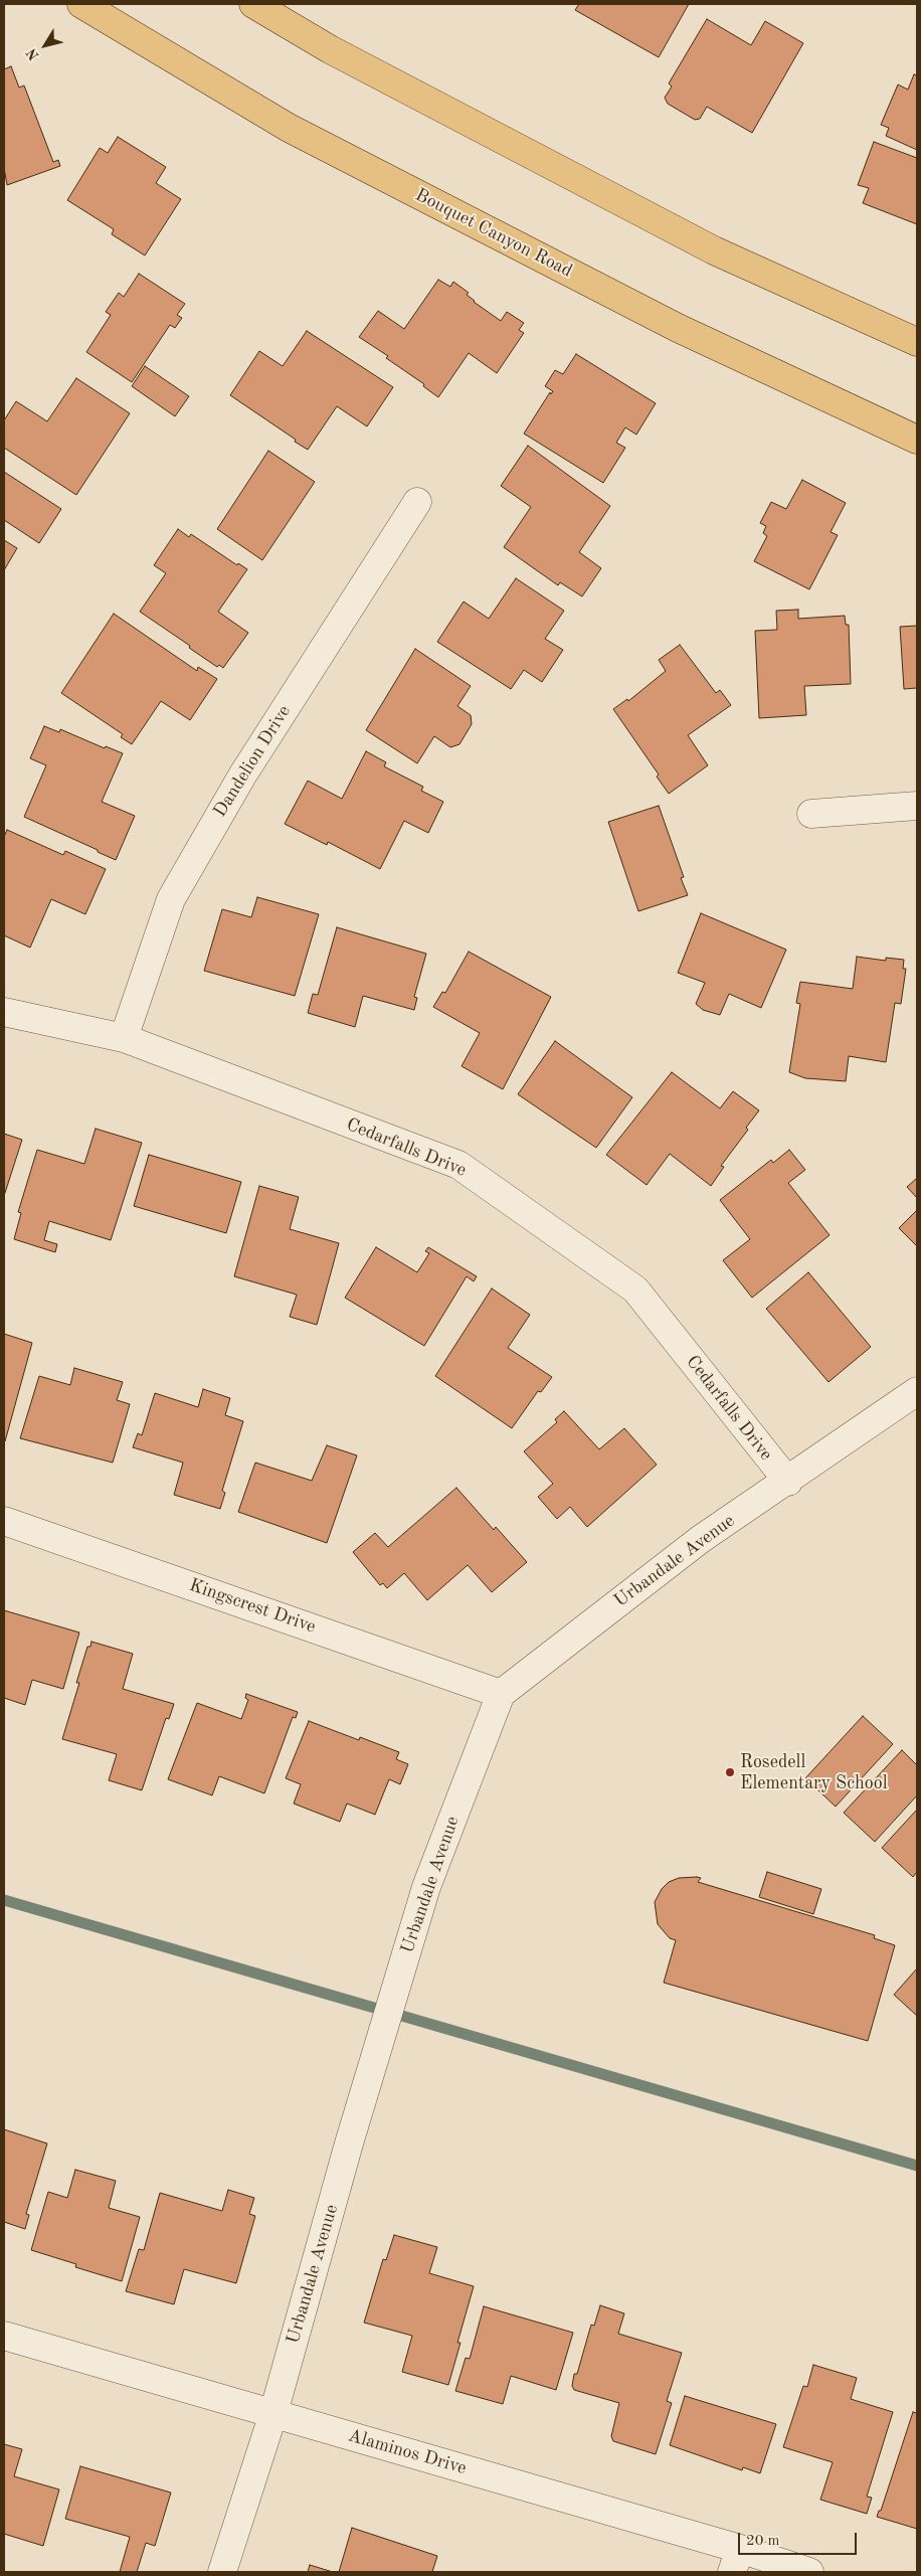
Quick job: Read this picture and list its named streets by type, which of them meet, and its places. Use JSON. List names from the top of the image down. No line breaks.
{"streets":{"main road":["Bouquet Canyon Road"],"street":["Dandelion Drive","Cedarfalls Drive","Urbandale Avenue","Kingscrest Drive","Alaminos Drive"]},"crossings":[["Dandelion Drive","Cedarfalls Drive"],["Cedarfalls Drive","Urbandale Avenue"],["Urbandale Avenue","Kingscrest Drive"],["Urbandale Avenue","Alaminos Drive"]],"places":["Rosedell Elementary School"],"scale_bar":"20 m","north":"bottom left"}
